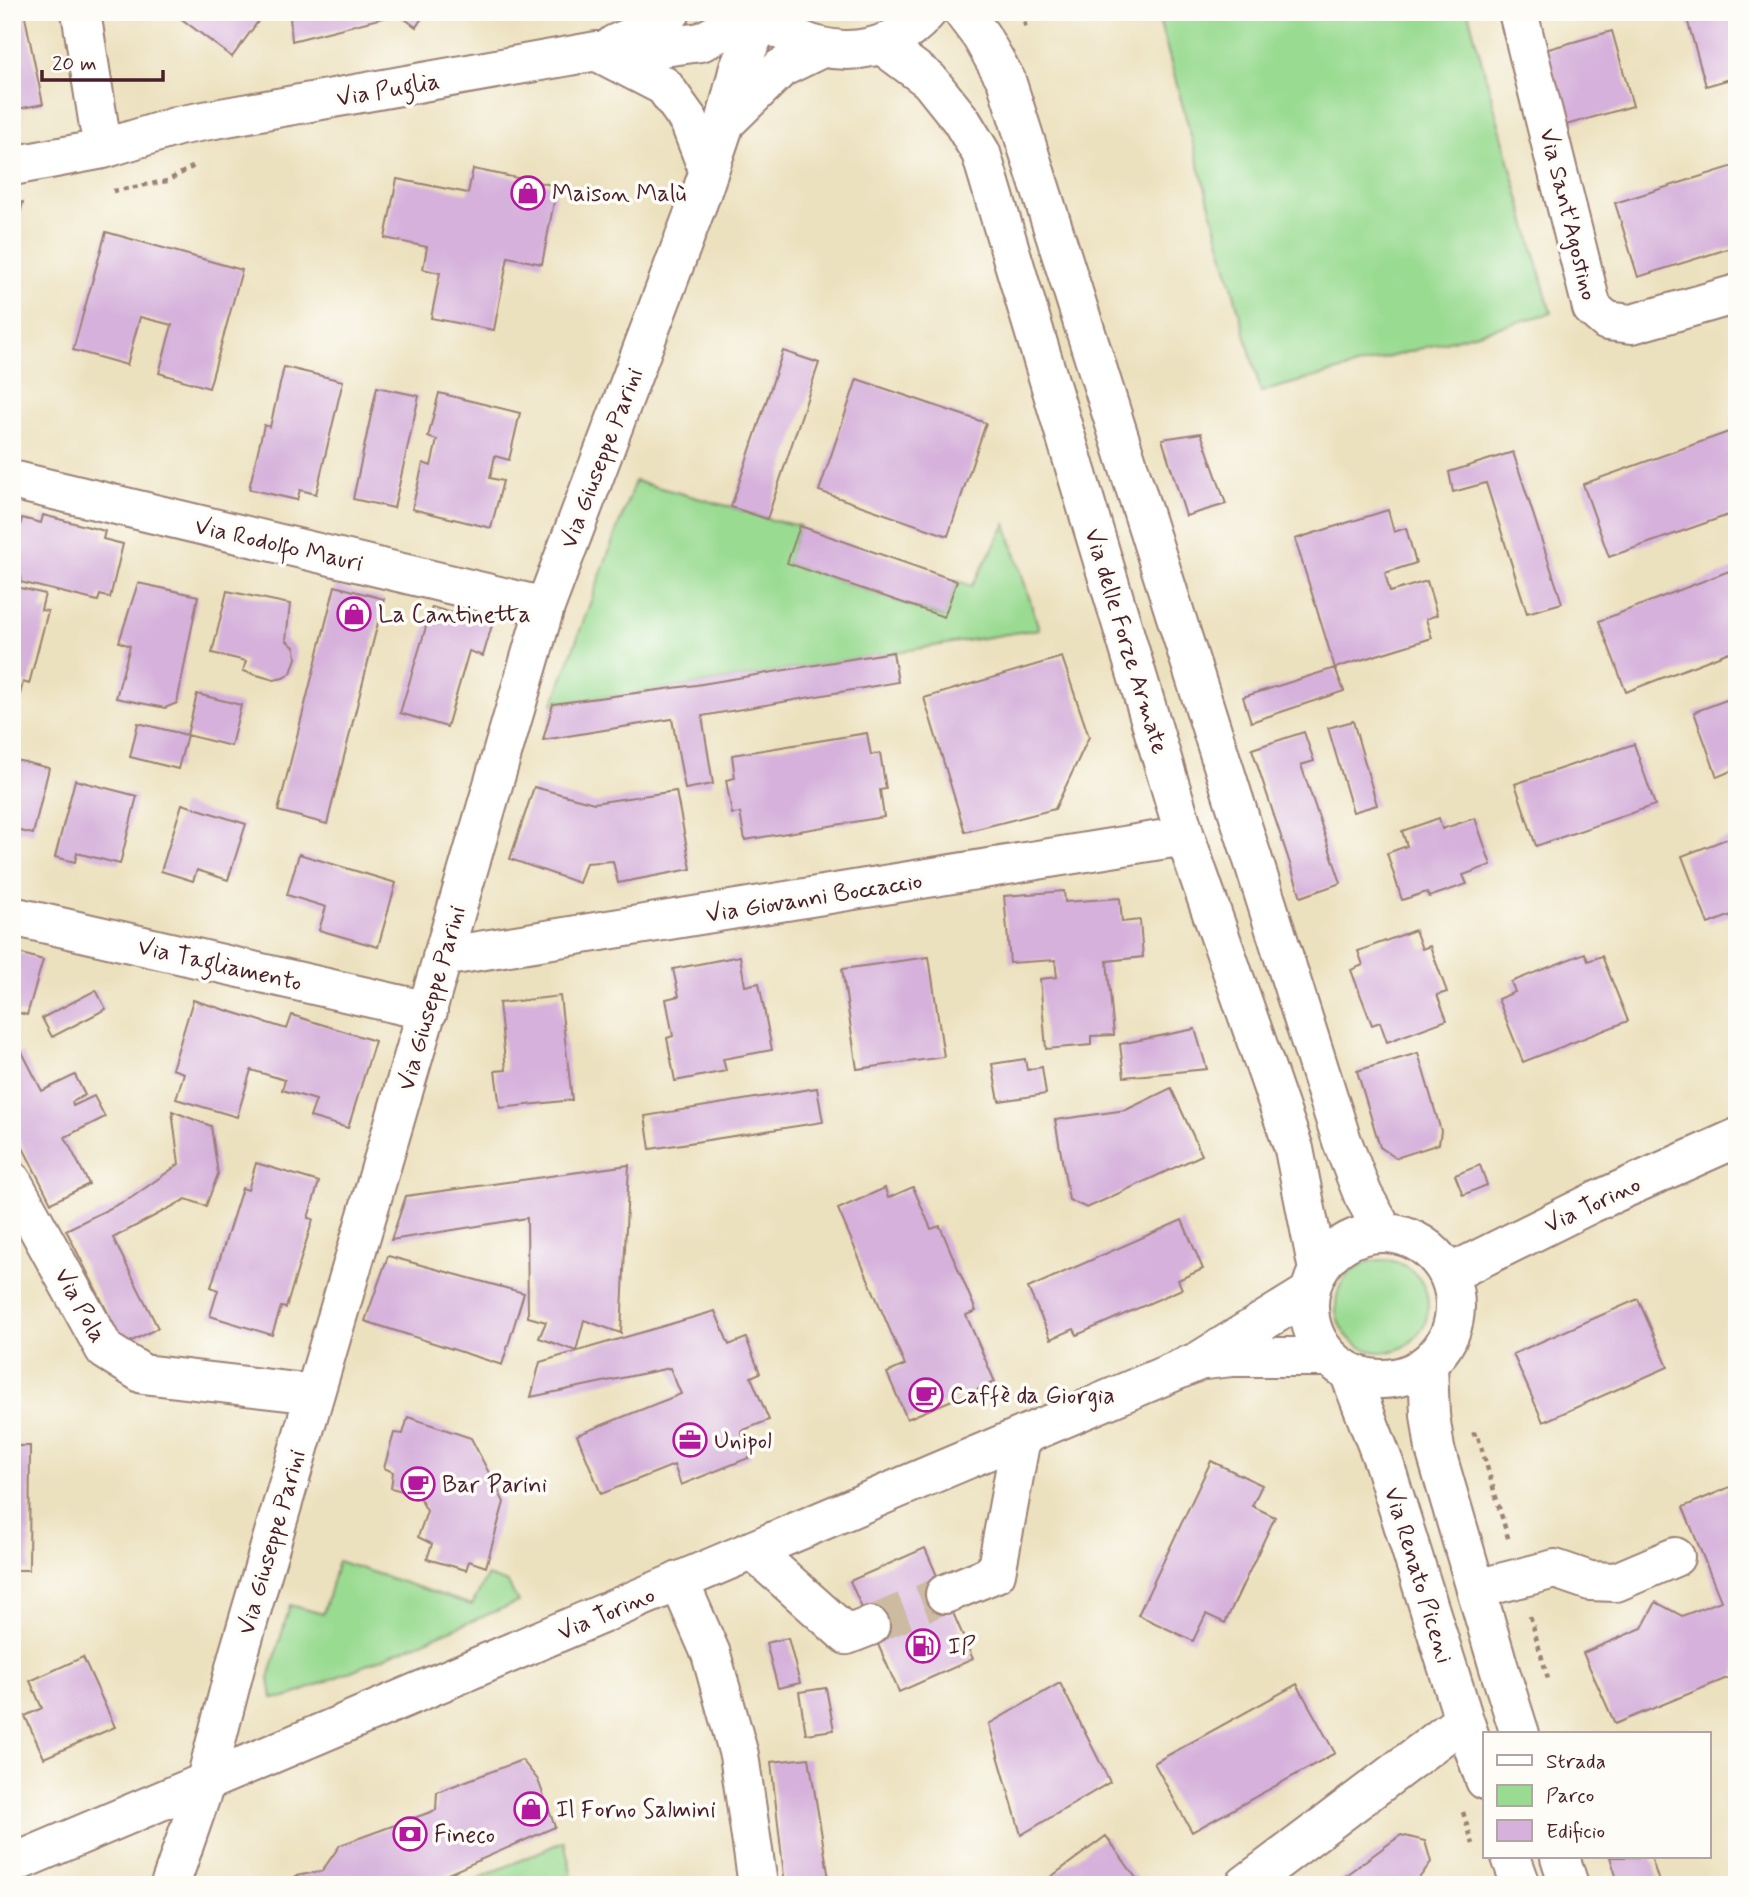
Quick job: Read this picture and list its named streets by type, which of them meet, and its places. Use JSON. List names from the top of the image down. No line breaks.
{"streets":{"street":["Via Puglia","Via Sant'Agostino","Via Giuseppe Parini","Via Rodolfo Mauri","Via delle Forze Armate","Via Giovanni Boccaccio","Via Tagliamento","Via Torino","Via Pola","Via Renato Piceni"]},"crossings":[["Via Puglia","Via Giuseppe Parini"],["Via Giuseppe Parini","Via Rodolfo Mauri"],["Via Giuseppe Parini","Via Giovanni Boccaccio"],["Via Giuseppe Parini","Via Tagliamento"],["Via Giuseppe Parini","Via Torino"],["Via Giuseppe Parini","Via Pola"],["Via delle Forze Armate","Via Giovanni Boccaccio"],["Via delle Forze Armate","Via Torino"],["Via delle Forze Armate","Via Renato Piceni"],["Via Torino","Via Renato Piceni"]],"places":{"shop":["Maison Malù","La Cantinetta","Il Forno Salmini"],"cafe":["Caffè da Giorgia","Bar Parini"],"office":["Unipol"],"fuel station":["IP"],"bank":["Fineco"]},"legend":["Strada","Parco","Edificio"],"scale_bar":"20 m"}
